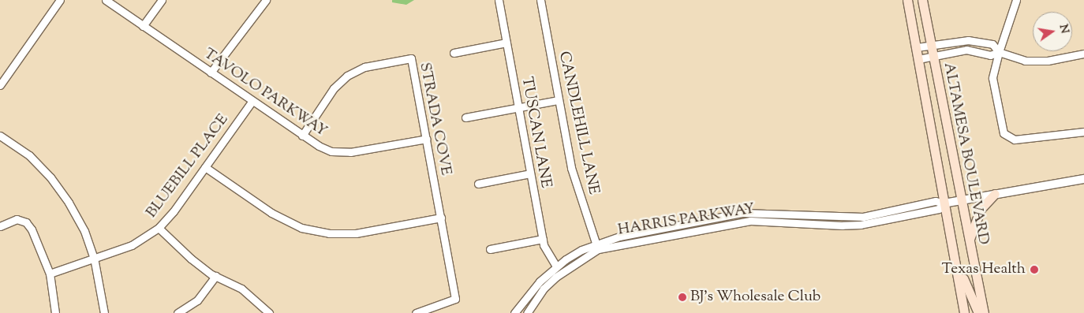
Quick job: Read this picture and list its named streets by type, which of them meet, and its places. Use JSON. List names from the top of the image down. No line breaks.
{"streets":{"main road":["ALTAMESA BOULEVARD"],"street":["TAVOLO PARKWAY","STRADA COVE","CANDLEHILL LANE","TUSCAN LANE","BLUEBILL PLACE","HARRIS PARKWAY"]},"crossings":[["TAVOLO PARKWAY","STRADA COVE"],["TAVOLO PARKWAY","BLUEBILL PLACE"],["CANDLEHILL LANE","HARRIS PARKWAY"],["TUSCAN LANE","HARRIS PARKWAY"],["ALTAMESA BOULEVARD","HARRIS PARKWAY"]],"places":["Texas Health","BJ's Wholesale Club"],"north":"right"}
